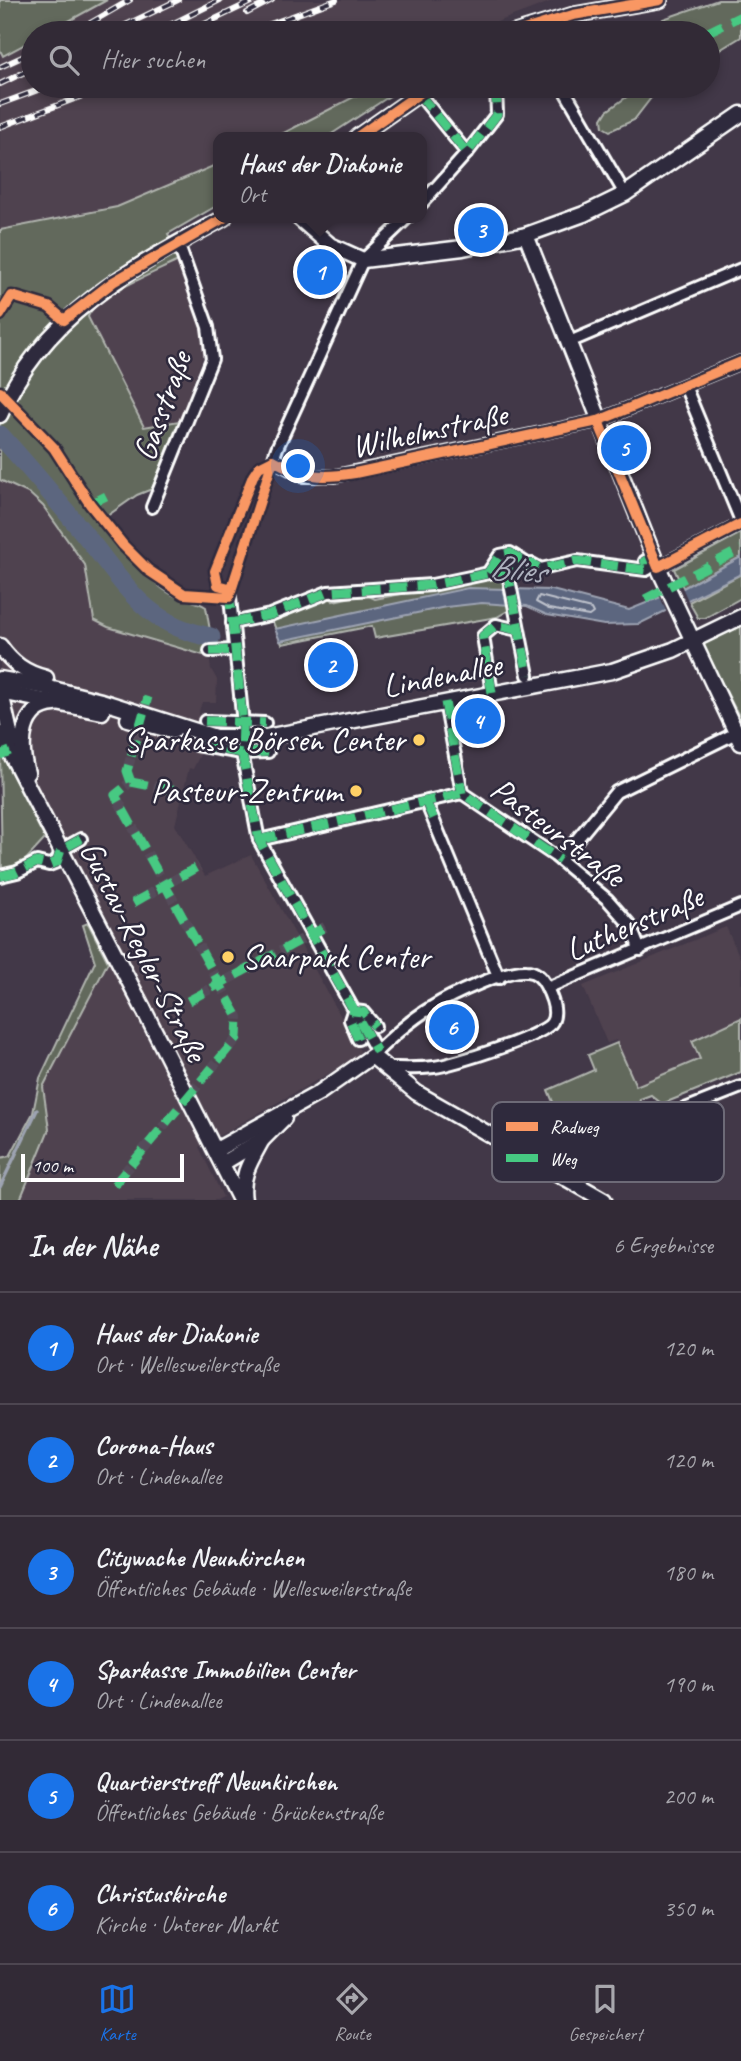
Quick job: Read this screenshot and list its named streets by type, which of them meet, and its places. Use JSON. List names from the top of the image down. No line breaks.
{"streets":{"main road":["Lindenallee","Gustav-Regler-Straße"],"street":["Gasstraße","Wilhelmstraße","Pasteurstraße","Lutherstraße"]},"crossings":[["Lindenallee","Gustav-Regler-Straße"],["Pasteurstraße","Lutherstraße"]],"water":["Blies"],"places":["Sparkasse Börsen Center","Pasteur-Zentrum","Saarpark Center"],"legend":["Radweg","Weg"],"scale_bar":"100 m","page":{"search":"Hier suchen","popup":["Haus der Diakonie","Ort"],"pins":["3","1","5","2","4","6"],"scale":"100 m","heading":["In der Nähe","6 Ergebnisse"],"list":[{"mark":"1","name":"Haus der Diakonie","note":"Ort · Wellesweilerstraße","value":"120 m"},{"mark":"2","name":"Corona-Haus","note":"Ort · Lindenallee","value":"120 m"},{"mark":"3","name":"Citywache Neunkirchen","note":"Öffentliches Gebäude · Wellesweilerstraße","value":"180 m"},{"mark":"4","name":"Sparkasse Immobilien Center","note":"Ort · Lindenallee","value":"190 m"},{"mark":"5","name":"Quartierstreff Neunkirchen","note":"Öffentliches Gebäude · Brückenstraße","value":"200 m"},{"mark":"6","name":"Christuskirche","note":"Kirche · Unterer Markt","value":"350 m"}],"nav":["Karte","Route","Gespeichert"]}}
